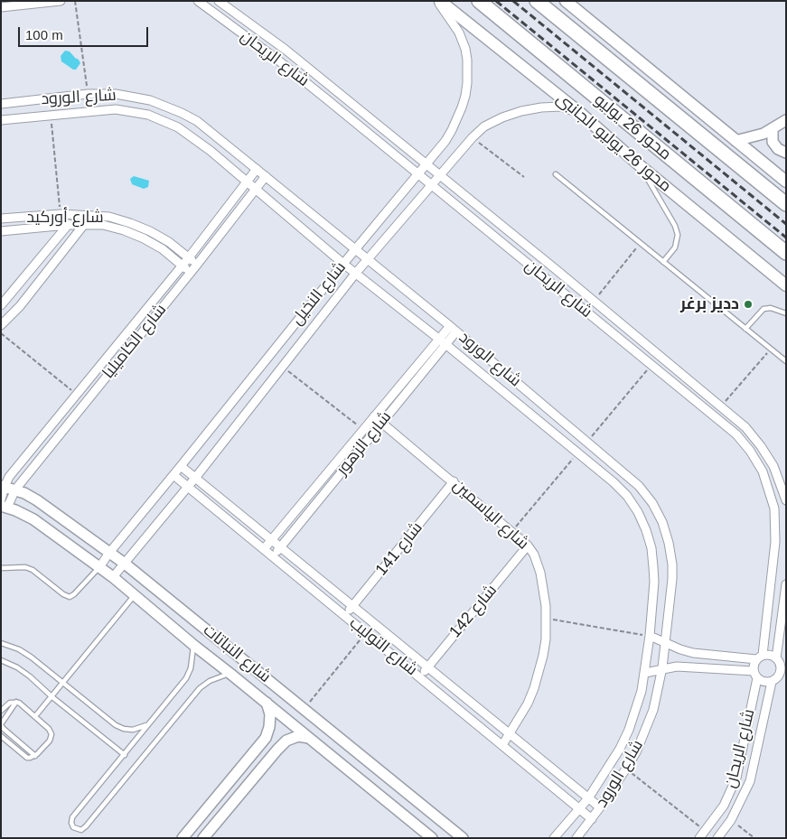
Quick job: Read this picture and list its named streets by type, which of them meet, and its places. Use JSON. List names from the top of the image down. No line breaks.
{"streets":{"highway":["محور 26 يوليو"],"main road":["محور 26 يوليو الجانبى"],"street":["شارع الريحان","شارع الورود","شارع أوركيد","شارع النخيل","شارع الكاميليا","شارع الزهور","شارع الياسمين","شارع 141","شارع 142","شارع التوليب","شارع النباتات"]},"crossings":[["شارع الريحان","شارع النخيل"],["شارع الورود","شارع النخيل"],["شارع الورود","شارع الكاميليا"],["شارع الورود","شارع الزهور"],["شارع الورود","شارع التوليب"],["محور 26 يوليو الجانبى","شارع النخيل"],["شارع أوركيد","شارع الكاميليا"],["شارع النخيل","شارع التوليب"],["شارع النخيل","شارع النباتات"],["شارع الكاميليا","شارع النباتات"],["شارع الزهور","شارع الياسمين"],["شارع الزهور","شارع التوليب"],["شارع الياسمين","شارع 141"],["شارع الياسمين","شارع 142"],["شارع الياسمين","شارع التوليب"],["شارع 141","شارع التوليب"],["شارع 142","شارع التوليب"]],"places":["دديز برغر"],"scale_bar":"100 m"}
